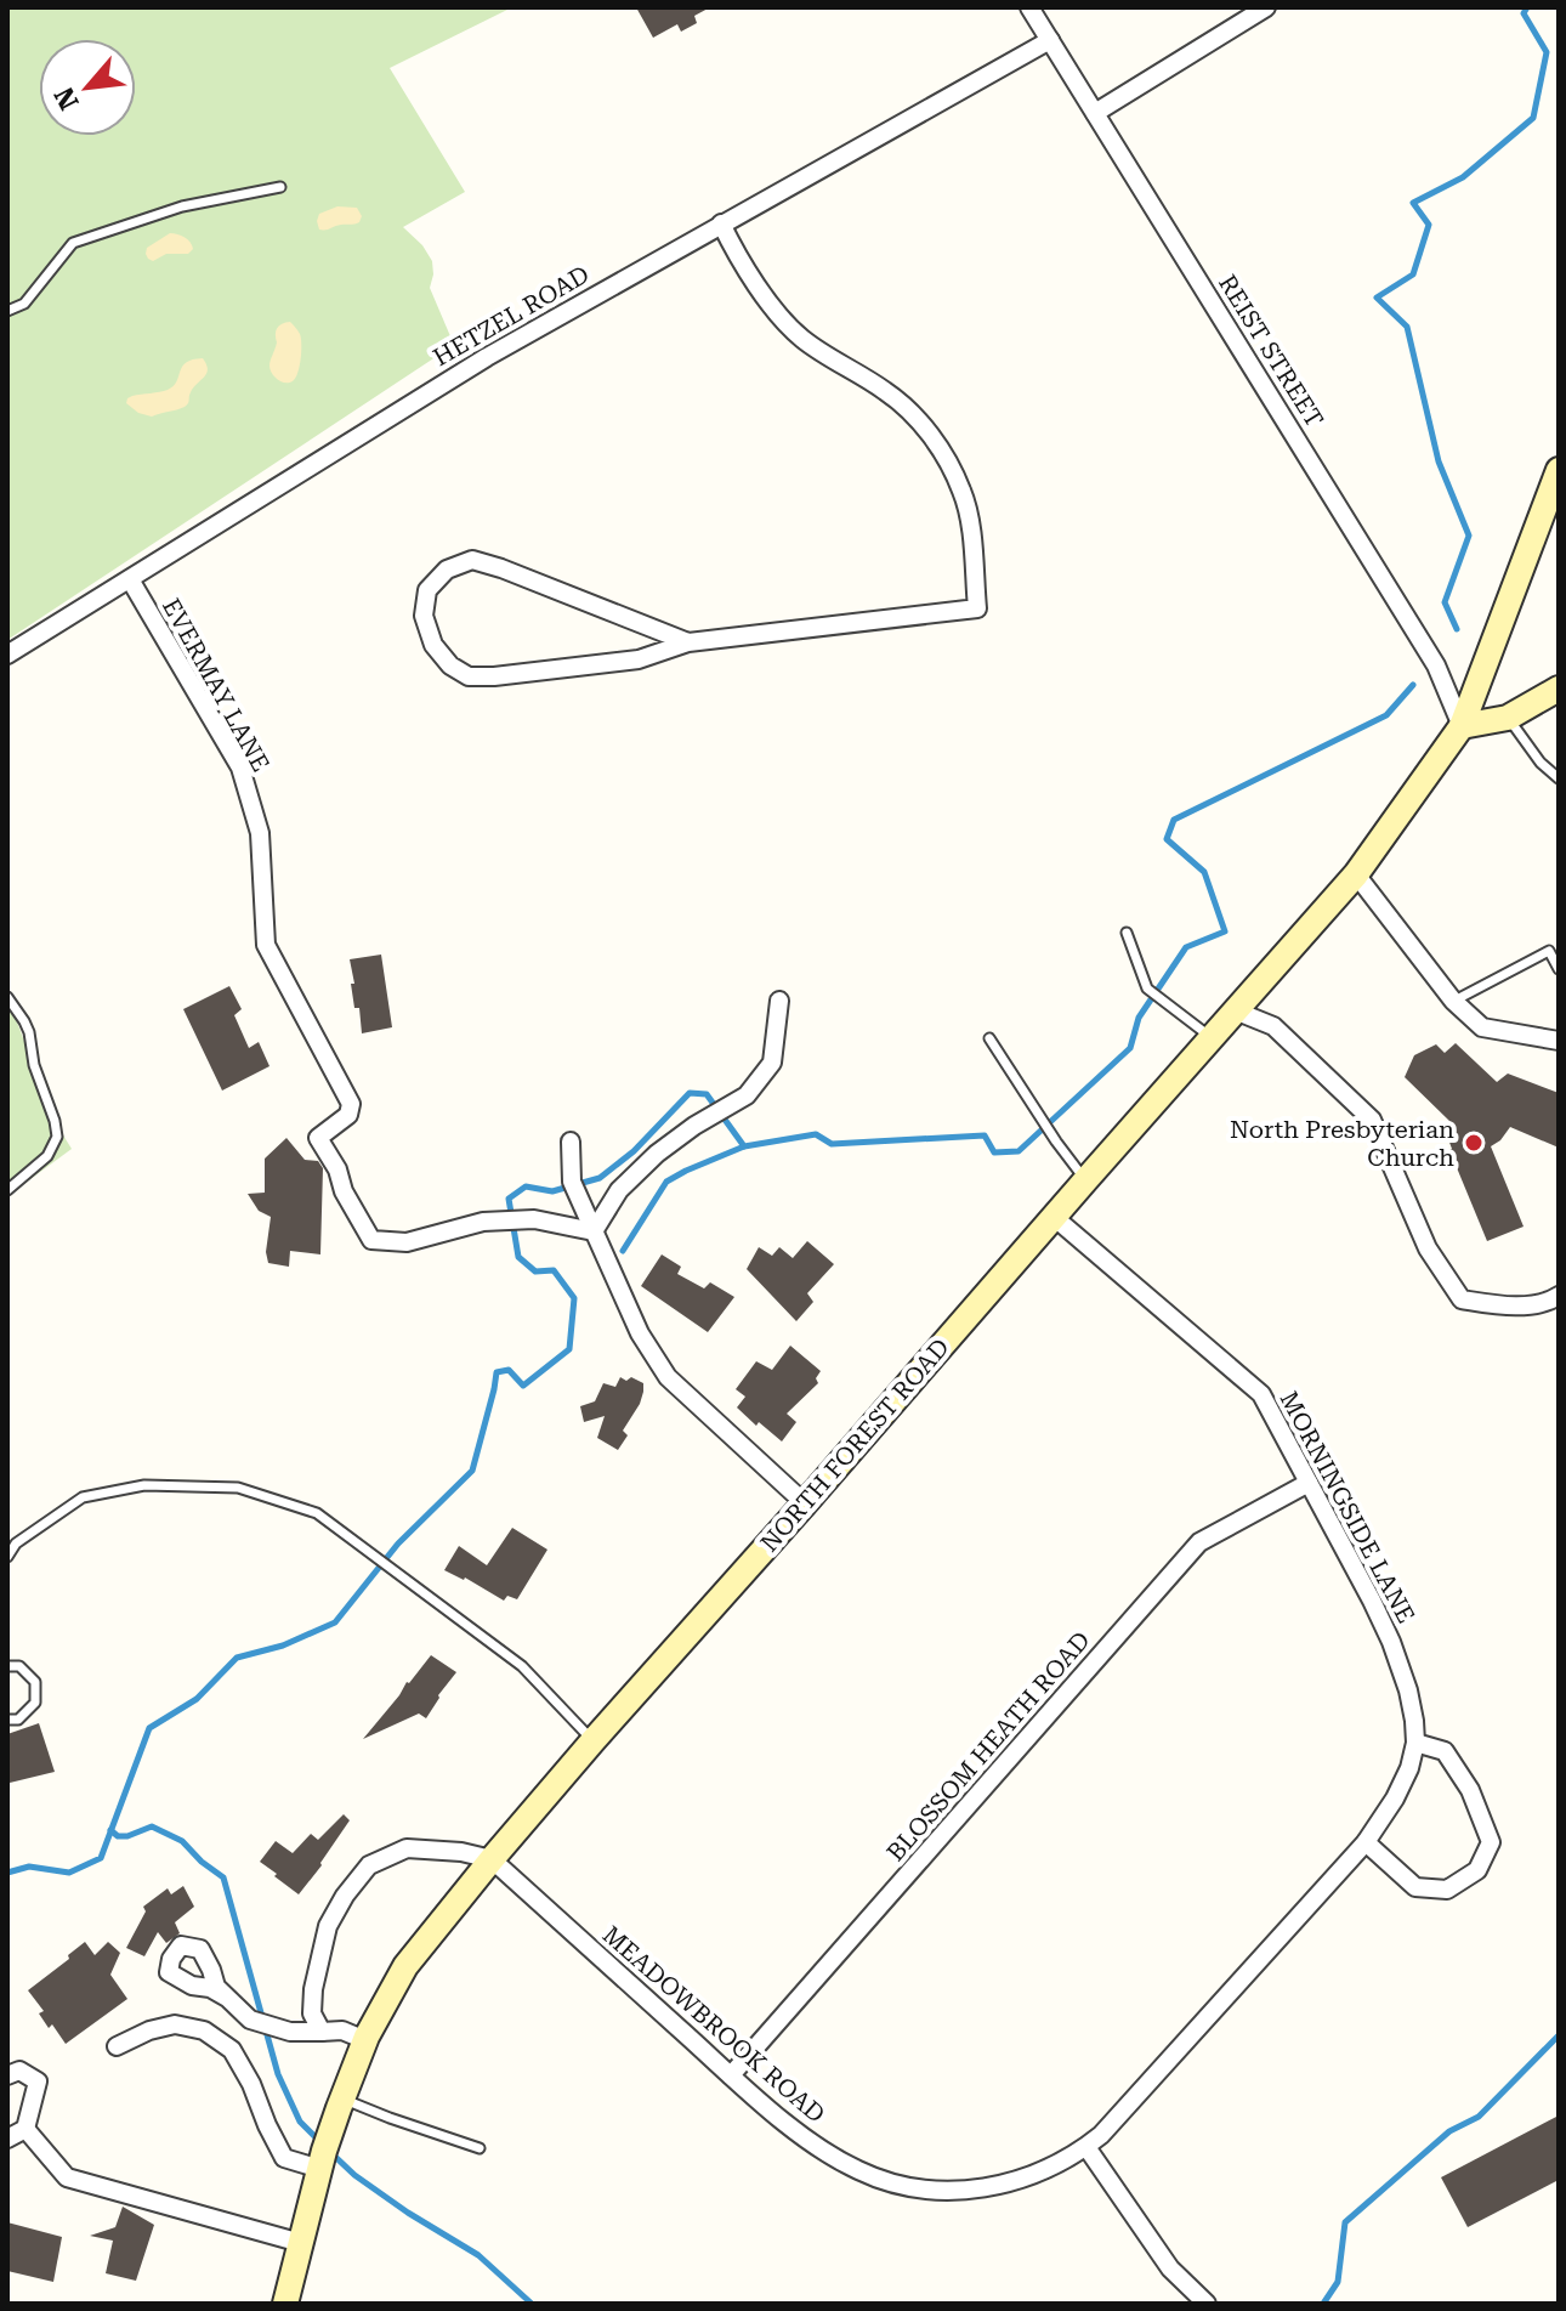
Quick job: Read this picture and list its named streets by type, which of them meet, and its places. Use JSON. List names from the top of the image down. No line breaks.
{"streets":{"main road":["NORTH FOREST ROAD"],"street":["HETZEL ROAD","REIST STREET","EVERMAY LANE","MORNINGSIDE LANE","BLOSSOM HEATH ROAD","MEADOWBROOK ROAD"]},"crossings":[["HETZEL ROAD","REIST STREET"],["HETZEL ROAD","EVERMAY LANE"],["REIST STREET","NORTH FOREST ROAD"],["NORTH FOREST ROAD","MORNINGSIDE LANE"],["NORTH FOREST ROAD","MEADOWBROOK ROAD"],["MORNINGSIDE LANE","BLOSSOM HEATH ROAD"],["MORNINGSIDE LANE","MEADOWBROOK ROAD"],["BLOSSOM HEATH ROAD","MEADOWBROOK ROAD"]],"places":["North Presbyterian Church"],"north":"bottom left"}
